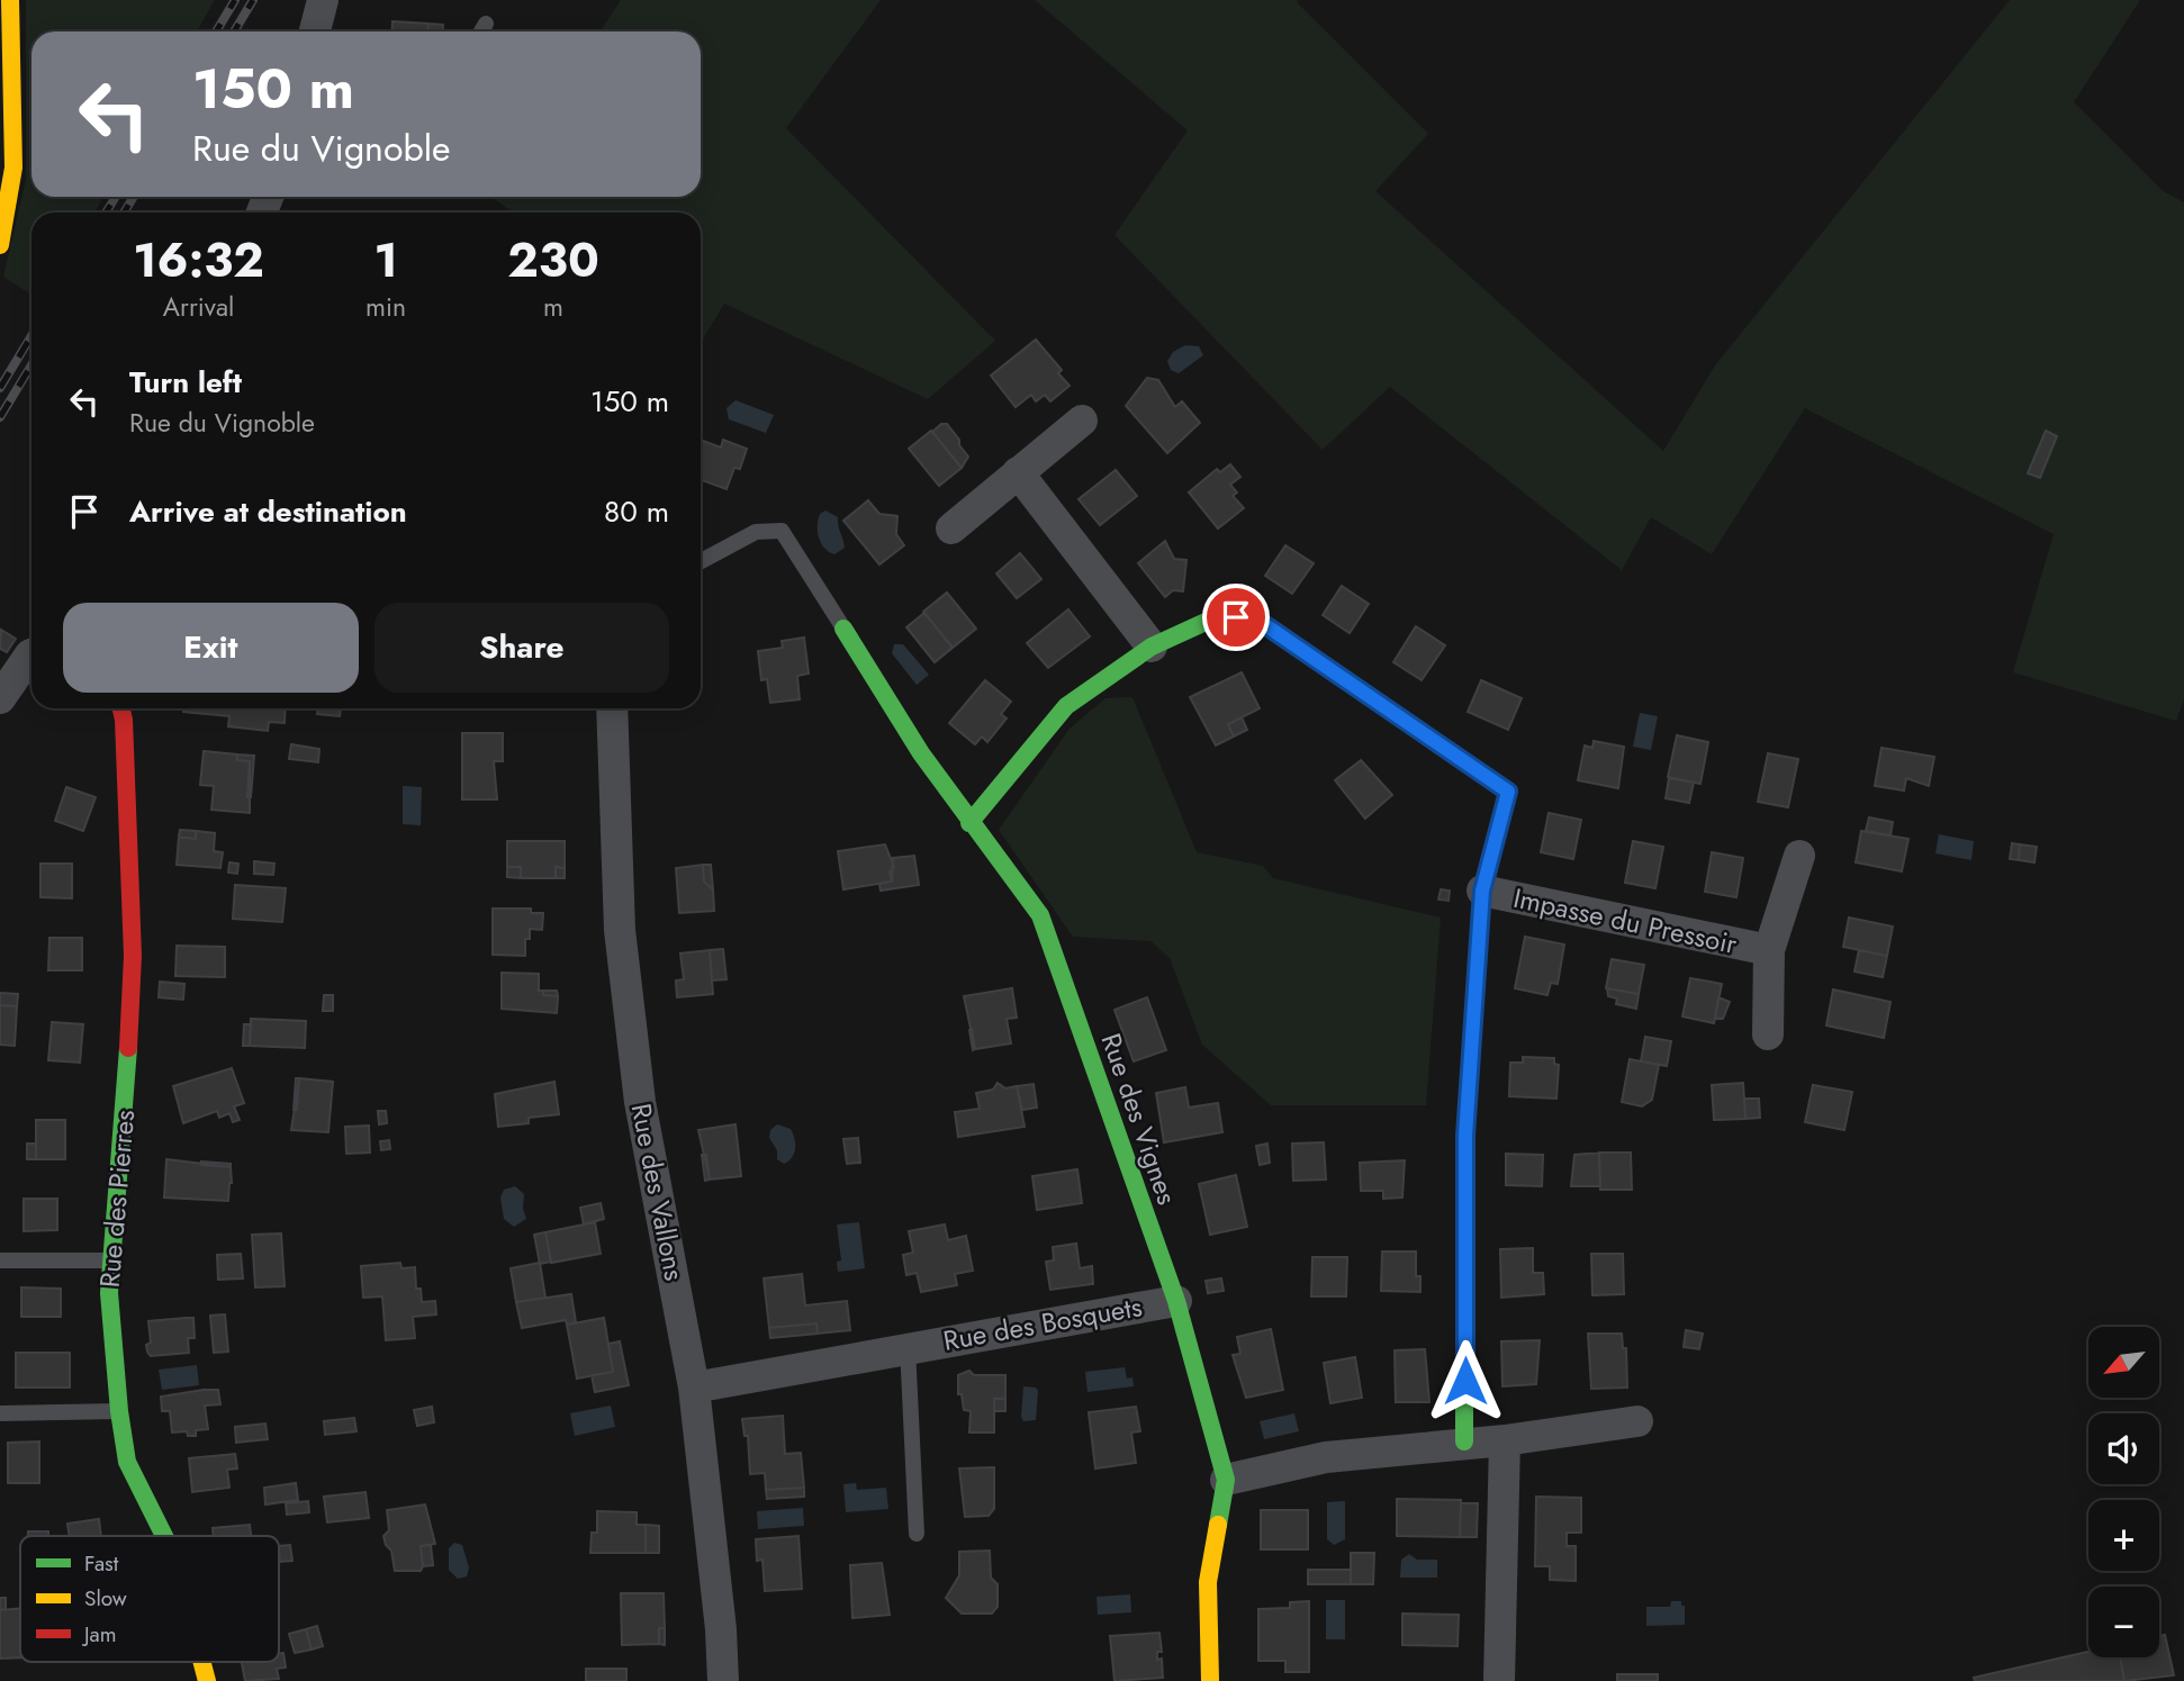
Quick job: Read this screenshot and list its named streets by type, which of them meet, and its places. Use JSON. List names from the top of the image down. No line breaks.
{"streets":{"street":["Impasse du Pressoir","Rue des Vignes","Rue des Vallons","Rue des Pierres","Rue des Bosquets"]},"crossings":[["Rue des Vignes","Rue des Bosquets"],["Rue des Vallons","Rue des Bosquets"]],"legend":["Fast","Slow","Jam"],"north":"bottom left","page":{"turn":["150 m","Rue du Vignoble"],"eta":["16:32","Arrival","1","min","230","m"],"list":[{"name":"Turn left","note":"Rue du Vignoble","value":"150 m"},{"name":"Arrive at destination","value":"80 m"}],"buttons":["Exit","Share"],"map_buttons":["+","−"]}}
